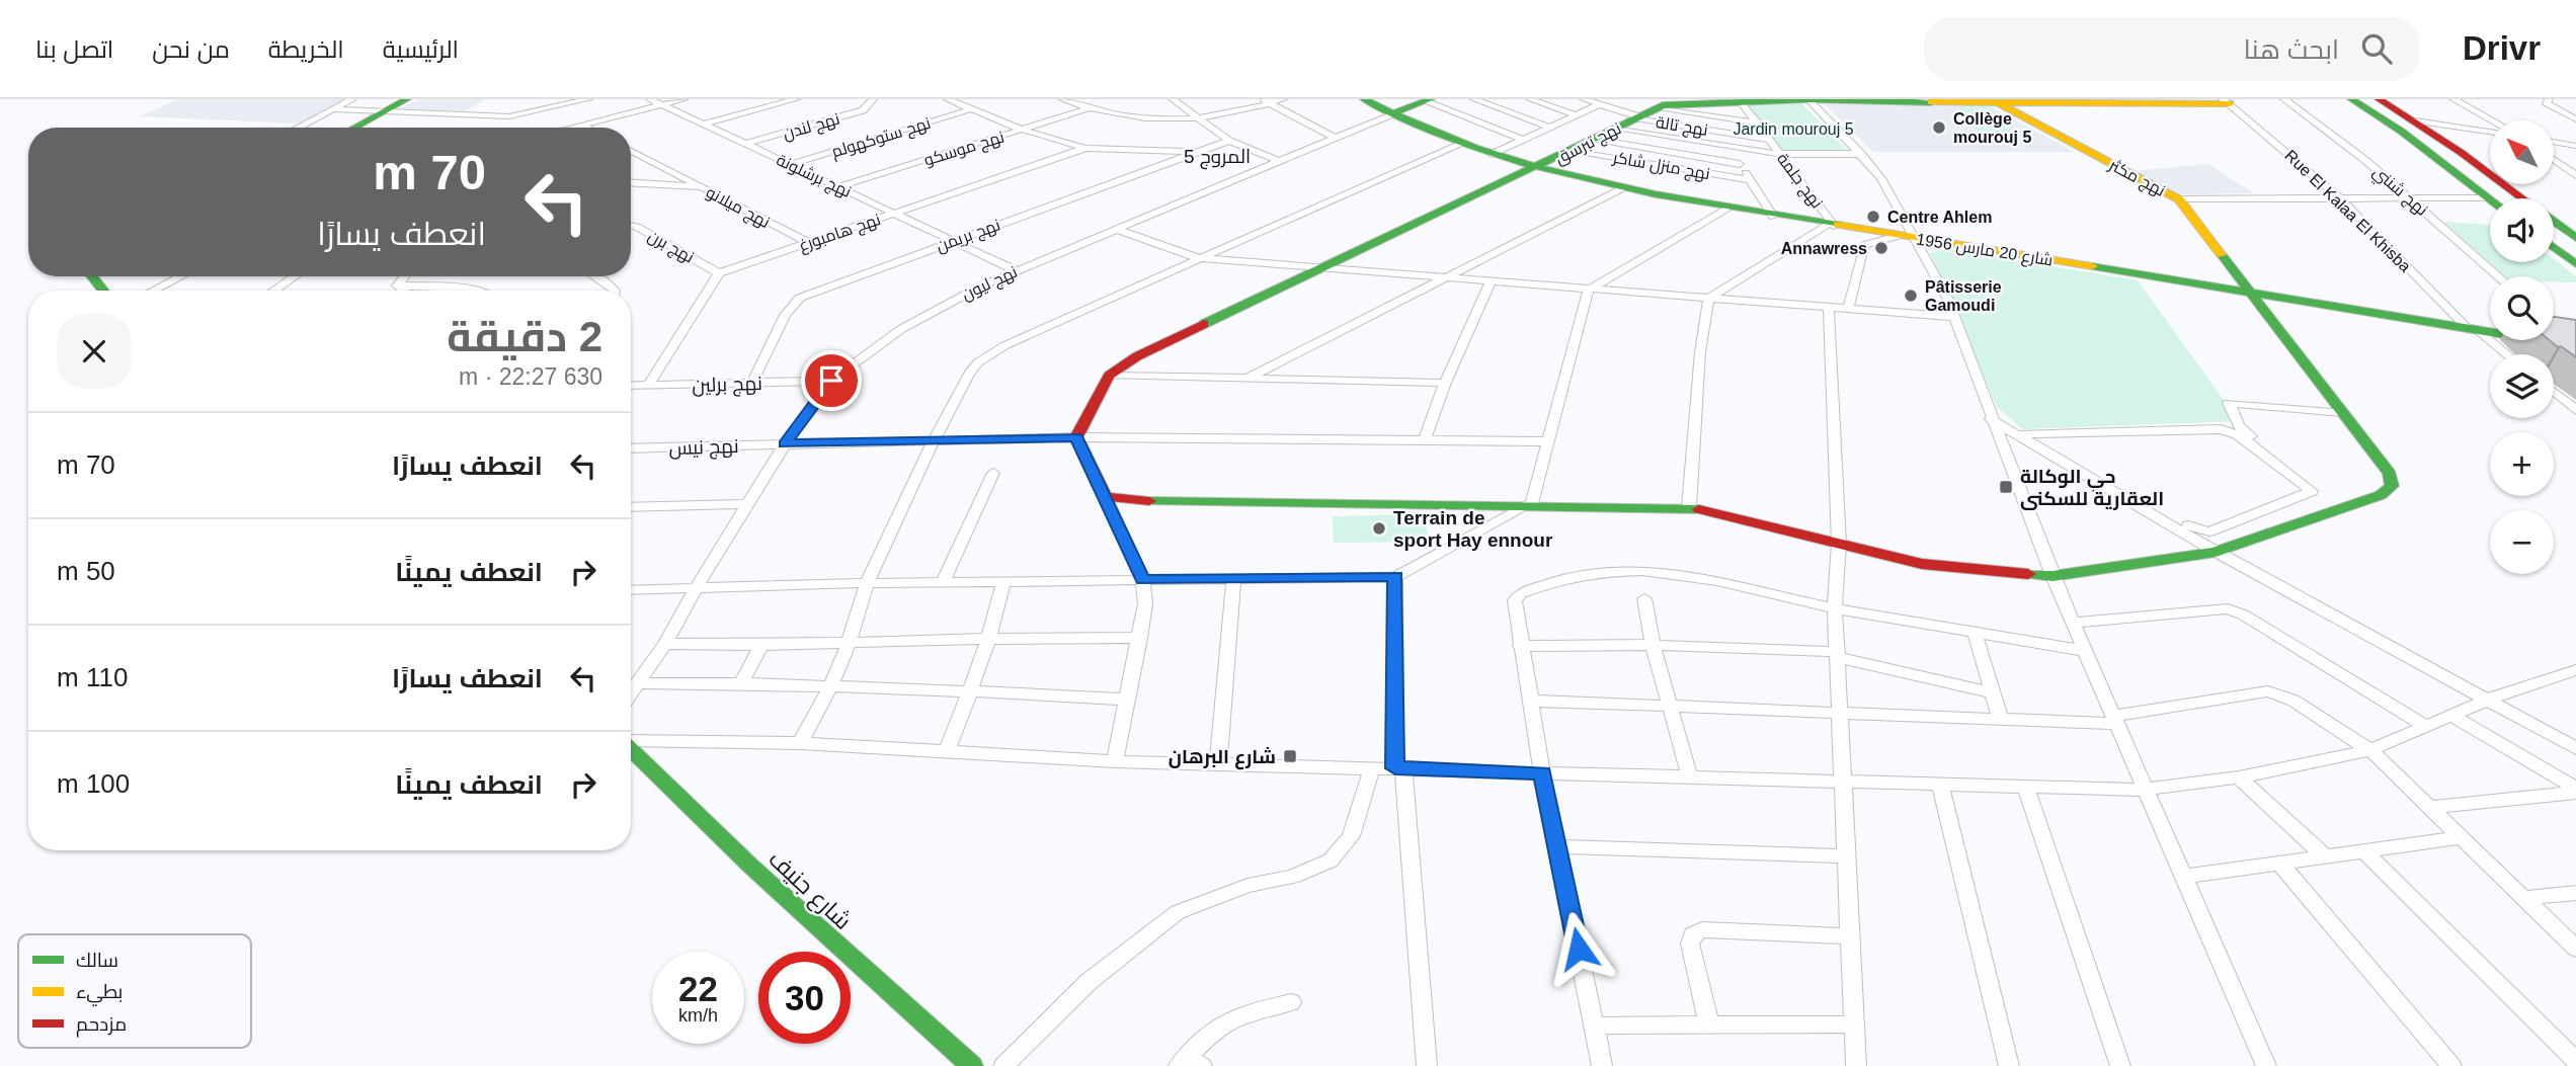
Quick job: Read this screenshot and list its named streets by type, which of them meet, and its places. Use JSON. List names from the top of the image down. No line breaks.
{"streets":{"street":["نهج لندن","نهج تالة","نهج ستوكهولم","نهج تبرسق","نهج موسكو","نهج منزل شاكر","نهج برشلونة","نهج مكثر","نهج جلمة","نهج شنني","نهج ميلانو","Rue El Kalaa El Khisba","نهج هامبورغ","نهج بريمن","نهج برن","شارع 20 مارس 1956","نهج ليون","نهج برلين","نهج نيس","شارع جنيف"]},"crossings":[["نهج لندن","نهج برشلونة"],["نهج تالة","نهج تبرسق"],["نهج تالة","نهج جلمة"],["نهج ستوكهولم","نهج برشلونة"],["نهج تبرسق","نهج منزل شاكر"],["نهج تبرسق","نهج مكثر"],["نهج تبرسق","نهج جلمة"],["نهج تبرسق","Rue El Kalaa El Khisba"],["نهج تبرسق","شارع 20 مارس 1956"],["نهج موسكو","نهج برشلونة"],["نهج برشلونة","نهج هامبورغ"],["نهج برشلونة","نهج بريمن"],["نهج برشلونة","نهج ليون"],["نهج مكثر","شارع 20 مارس 1956"],["نهج جلمة","شارع 20 مارس 1956"],["نهج ميلانو","نهج هامبورغ"],["Rue El Kalaa El Khisba","شارع 20 مارس 1956"],["نهج هامبورغ","نهج برن"],["نهج بريمن","نهج برلين"],["شارع 20 مارس 1956","نهج ليون"],["نهج ليون","نهج برلين"],["نهج ليون","نهج نيس"]],"districts":["المروج 5"],"parks":["Jardin mourouj 5"],"places":{"other":["Collège mourouj 5","Centre Ahlem","Annawress","Pâtisserie Gamoudi","Terrain de sport Hay ennour"],"transit":["حي الوكالة العقارية للسكنى","شارع البرهان"]},"legend":["سالك","بطيء","مزدحم"],"north":"top left","page":{"header":"Drivr","search":"ابحث هنا","nav":["الرئيسية","الخريطة","من نحن","اتصل بنا"],"map_buttons":["+","−"],"turn":["70 m","انعطف يسارًا"],"heading":["2 دقيقة","630 m · 22:27"],"list":[{"name":"انعطف يسارًا","value":"70 m"},{"name":"انعطف يمينًا","value":"50 m"},{"name":"انعطف يسارًا","value":"110 m"},{"name":"انعطف يمينًا","value":"100 m"}],"speed":"22 km/h","limit":"30"}}
